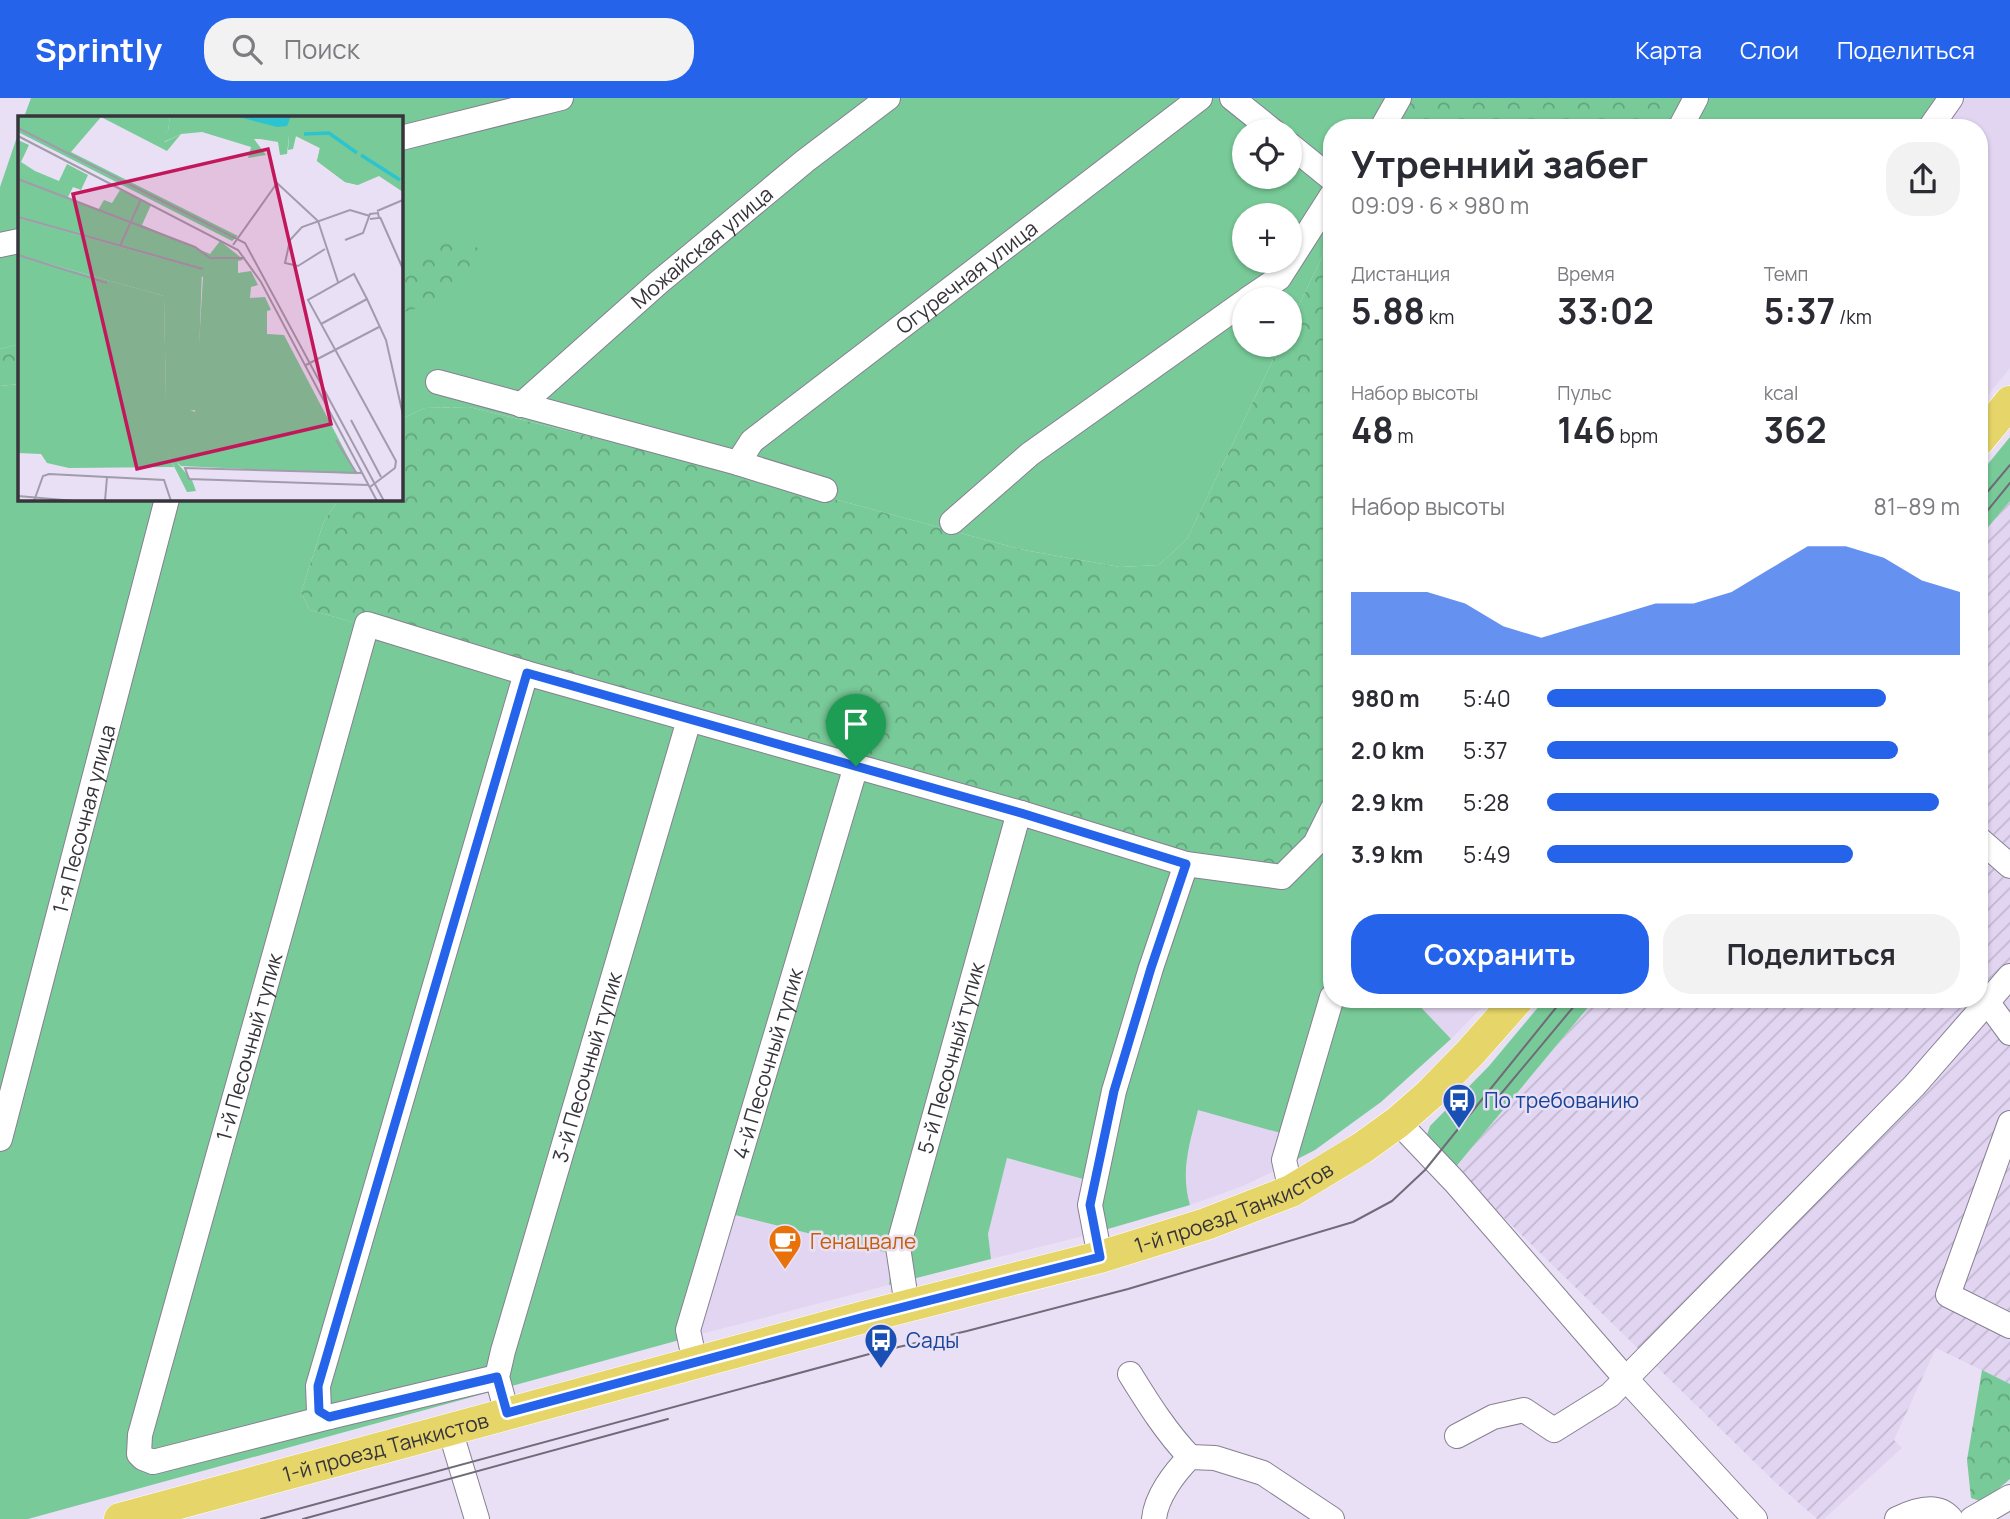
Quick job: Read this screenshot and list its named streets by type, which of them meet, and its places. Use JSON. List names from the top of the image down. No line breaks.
{"streets":{"main road":["1-й проезд Танкистов"],"street":["Можайская улица","Огуречная улица","1-я Песочная улица","1-й Песочный тупик","5-й Песочный тупик","4-й Песочный тупик","3-й Песочный тупик"]},"crossings":[["5-й Песочный тупик","1-й проезд Танкистов"],["4-й Песочный тупик","1-й проезд Танкистов"],["3-й Песочный тупик","1-й проезд Танкистов"]],"places":{"bus stop":["По требованию","Сады"],"cafe":["Генацвале"]},"page":{"header":"Sprintly","search":"Поиск","nav":["Карта","Слои","Поделиться"],"map_buttons":["+","−"],"heading":["Утренний забег","09:09 · 6 × 980 m"],"stats":[["Дистанция","5.88 km"],["Время","33:02"],["Темп","5:37 /km"],["Набор высоты","48 m"],["Пульс","146 bpm"],["kcal","362"]],"chart":["Набор высоты","81–89 m"],"list":[{"name":"980 m","note":"5:40"},{"name":"2.0 km","note":"5:37"},{"name":"2.9 km","note":"5:28"},{"name":"3.9 km","note":"5:49"}],"buttons":["Сохранить","Поделиться"]}}
